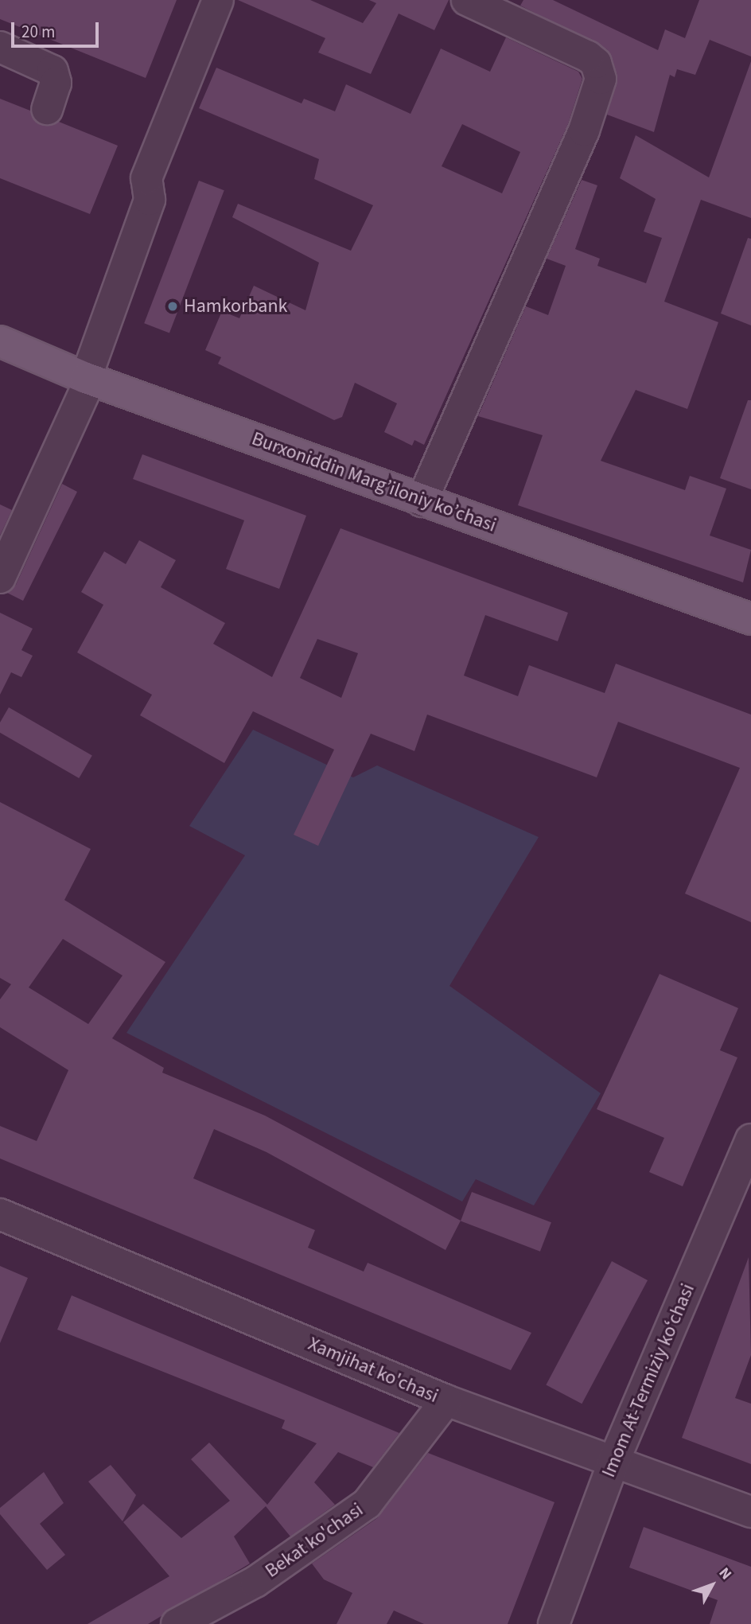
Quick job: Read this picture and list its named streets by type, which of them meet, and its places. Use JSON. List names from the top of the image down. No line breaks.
{"streets":{"main road":["Burxoniddin Marg’iloniy ko’chasi"],"street":["Xamjihat ko'chasi","Imom At-Termiziy koʻchasi","Bekat ko'chasi"]},"crossings":[["Xamjihat ko'chasi","Imom At-Termiziy koʻchasi"],["Xamjihat ko'chasi","Bekat ko'chasi"]],"places":["Hamkorbank"],"scale_bar":"20 m","north":"top right"}
